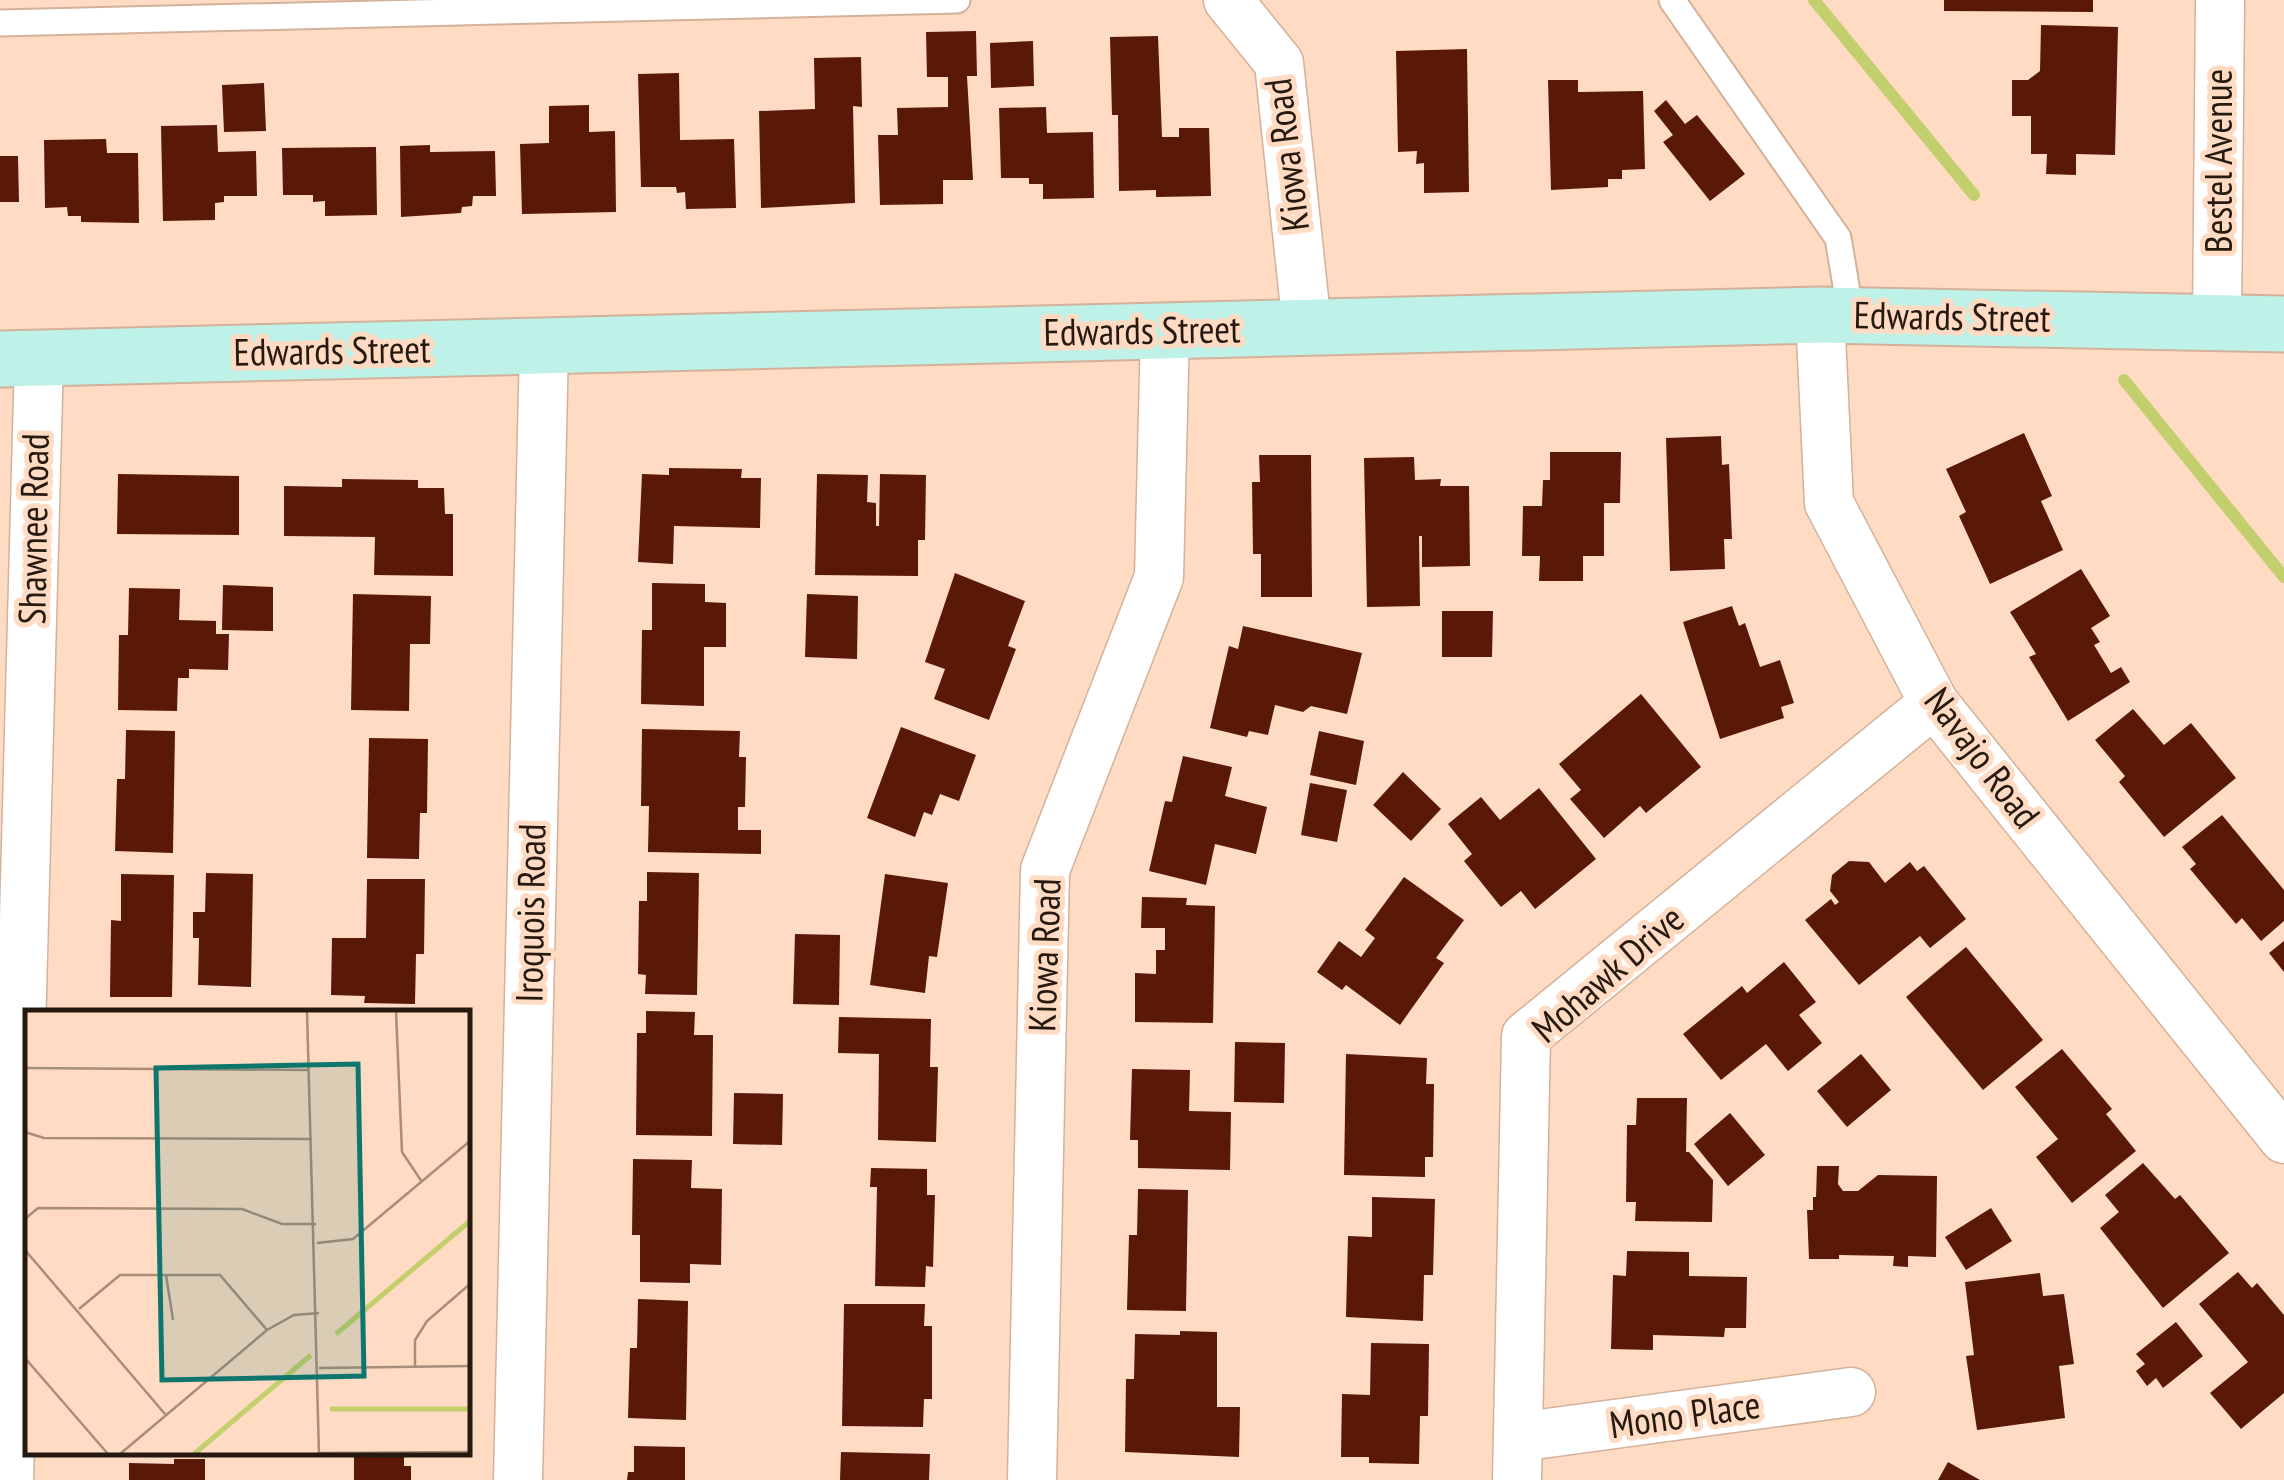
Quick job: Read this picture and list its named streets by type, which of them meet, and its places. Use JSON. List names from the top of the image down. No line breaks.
{"streets":{"street":["Kiowa Road","Bestel Avenue","Edwards Street","Shawnee Road","Navajo Road","Iroquois Road","Mohawk Drive","Mono Place"]},"crossings":[["Kiowa Road","Edwards Street"],["Bestel Avenue","Edwards Street"],["Edwards Street","Shawnee Road"],["Edwards Street","Navajo Road"],["Edwards Street","Iroquois Road"],["Navajo Road","Mohawk Drive"],["Mohawk Drive","Mono Place"]]}
